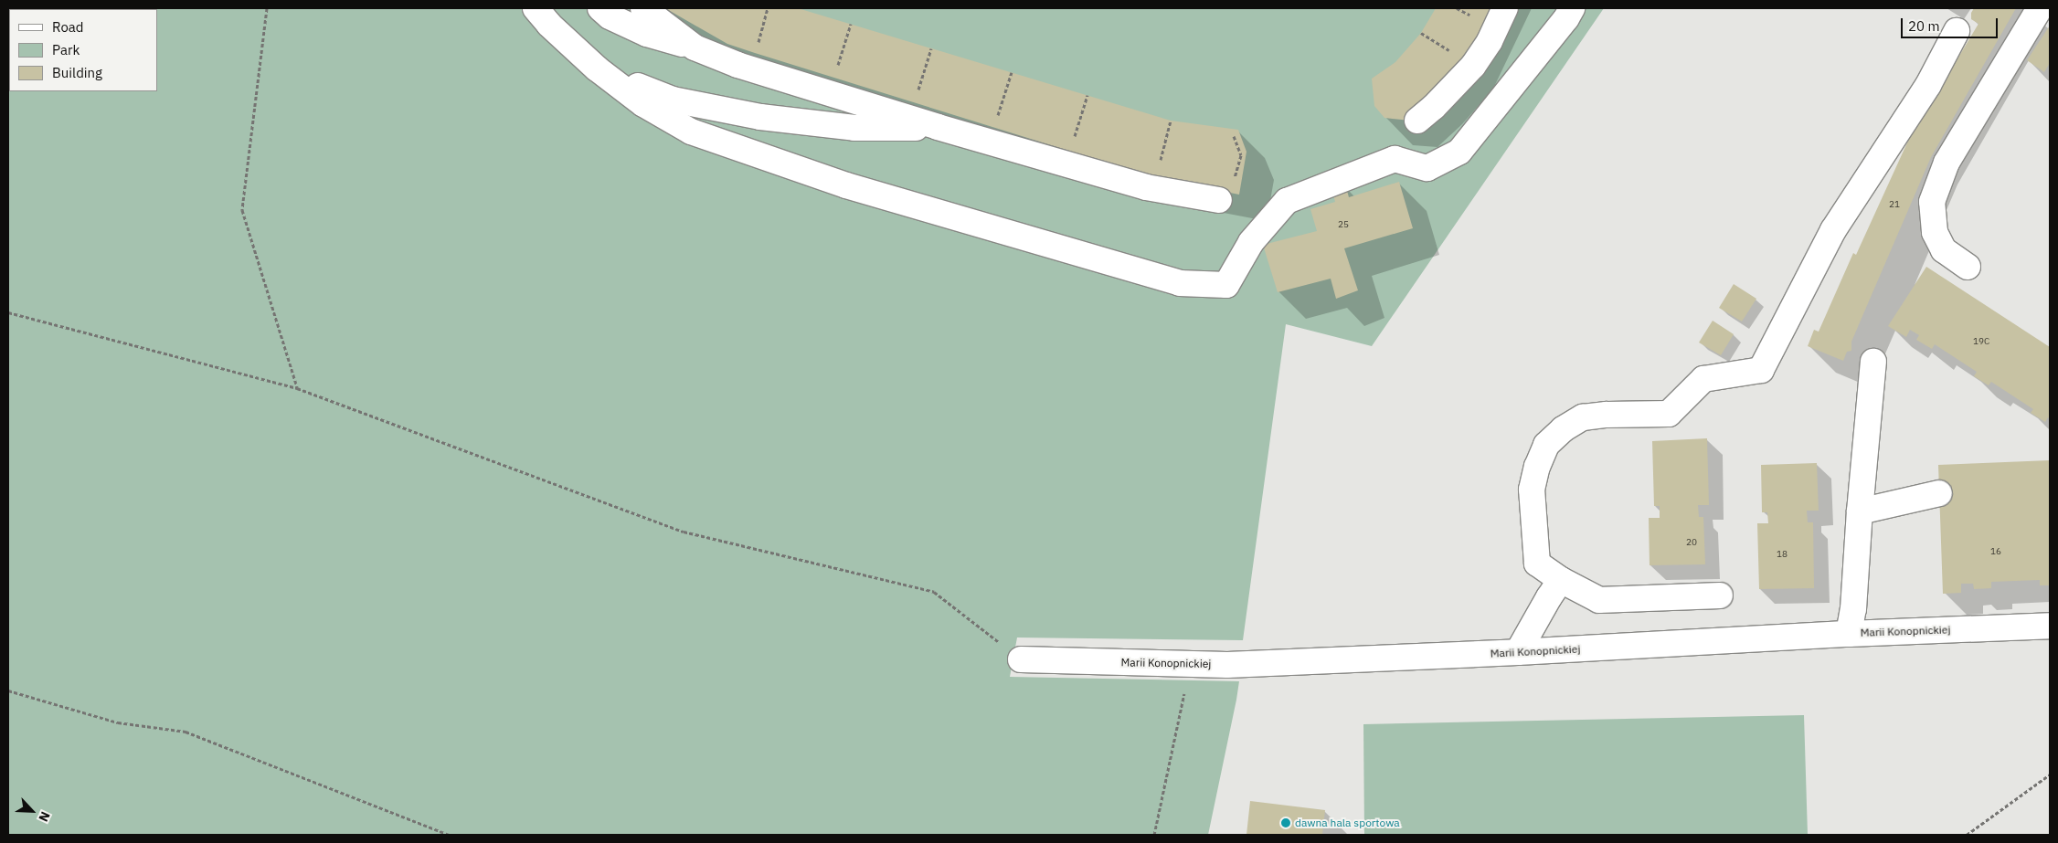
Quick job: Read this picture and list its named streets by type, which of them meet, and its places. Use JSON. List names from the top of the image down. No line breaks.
{"streets":{"street":["Marii Konopnickiej"]},"places":["dawna hala sportowa"],"house_numbers":["21","25","19C","20","16","18"],"legend":["Road","Park","Building"],"scale_bar":"20 m","north":"bottom right"}
